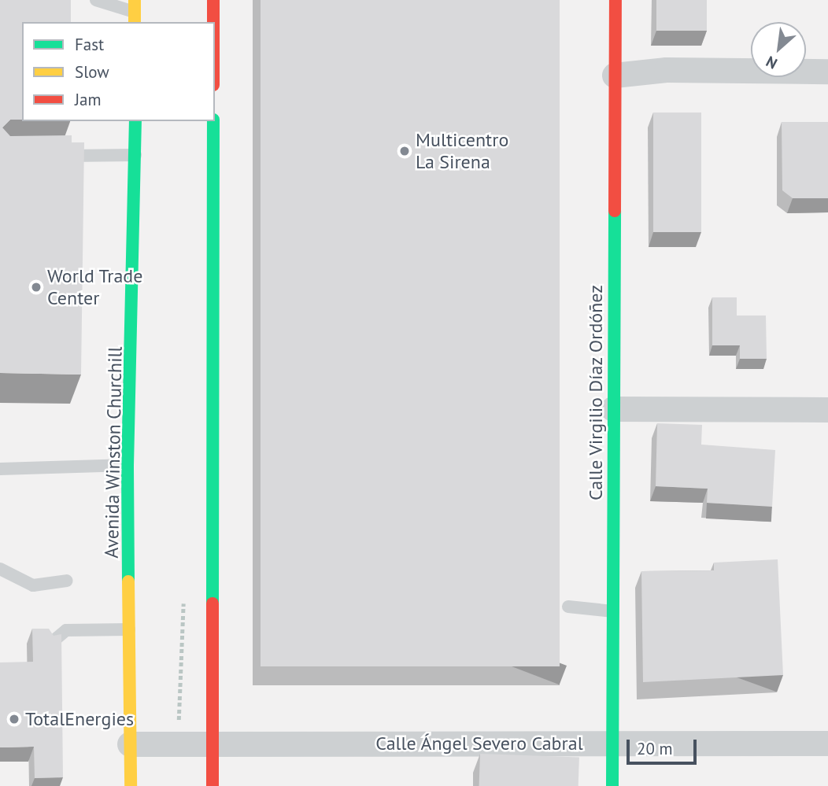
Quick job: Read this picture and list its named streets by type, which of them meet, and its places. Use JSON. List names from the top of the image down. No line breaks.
{"streets":{"main road":["Calle Virgilio Díaz Ordóñez","Avenida Winston Churchill"],"street":["Calle Ángel Severo Cabral"]},"crossings":[["Calle Virgilio Díaz Ordóñez","Calle Ángel Severo Cabral"],["Avenida Winston Churchill","Calle Ángel Severo Cabral"]],"places":["Multicentro La Sirena","World Trade Center","TotalEnergies"],"legend":["Fast","Slow","Jam"],"scale_bar":"20 m","north":"bottom left"}
